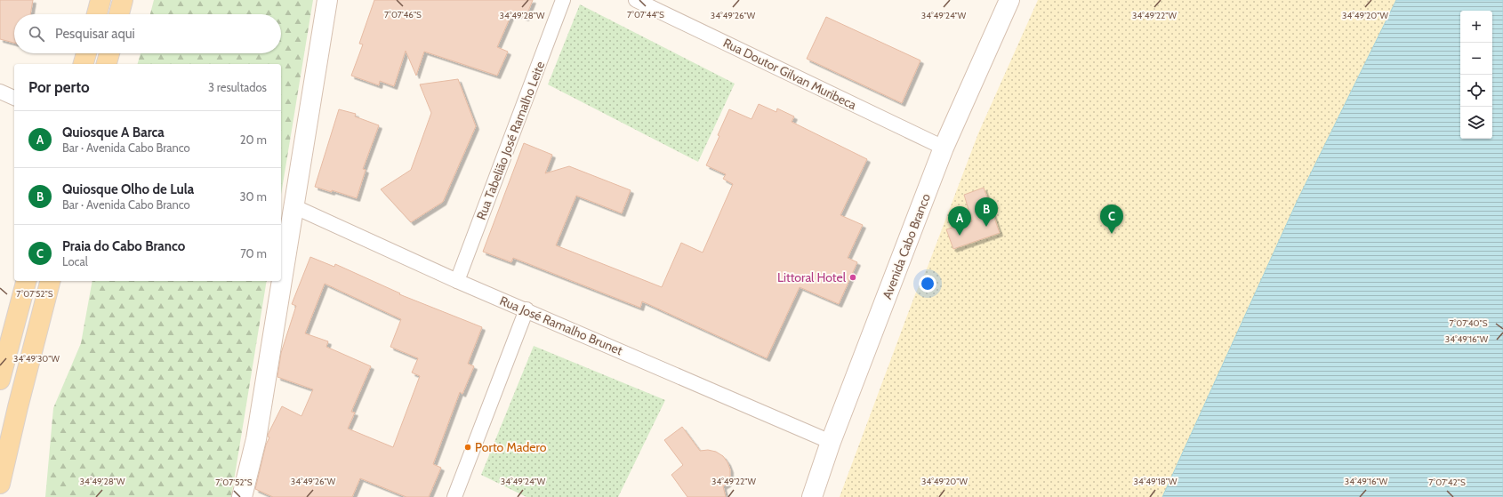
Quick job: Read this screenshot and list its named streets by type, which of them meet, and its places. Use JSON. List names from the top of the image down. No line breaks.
{"streets":{"main road":["Avenida Cabo Branco"],"street":["Rua Doutor Gilvan Muribeca","Rua Tabelião José Ramalho Leite","Rua José Ramalho Brunet"]},"crossings":[["Rua Doutor Gilvan Muribeca","Avenida Cabo Branco"],["Rua Tabelião José Ramalho Leite","Rua José Ramalho Brunet"],["Avenida Cabo Branco","Rua José Ramalho Brunet"]],"places":["Littoral Hotel","Porto Madero"],"page":{"map_buttons":["+","−"],"search":"Pesquisar aqui","heading":["Por perto","3 resultados"],"list":[{"mark":"A","name":"Quiosque A Barca","note":"Bar · Avenida Cabo Branco","value":"20 m"},{"mark":"B","name":"Quiosque Olho de Lula","note":"Bar · Avenida Cabo Branco","value":"30 m"},{"mark":"C","name":"Praia do Cabo Branco","note":"Local","value":"70 m"}],"pins":["B","C","A"]},"coordinates":["7°07'46\"S","7°07'44\"S","34°49'28\"W","34°49'26\"W","34°49'24\"W","34°49'22\"W","34°49'20\"W","7°07'52\"S","7°07'40\"S","34°49'16\"W","34°49'30\"W","34°49'18\"W","7°07'42\"S"]}
